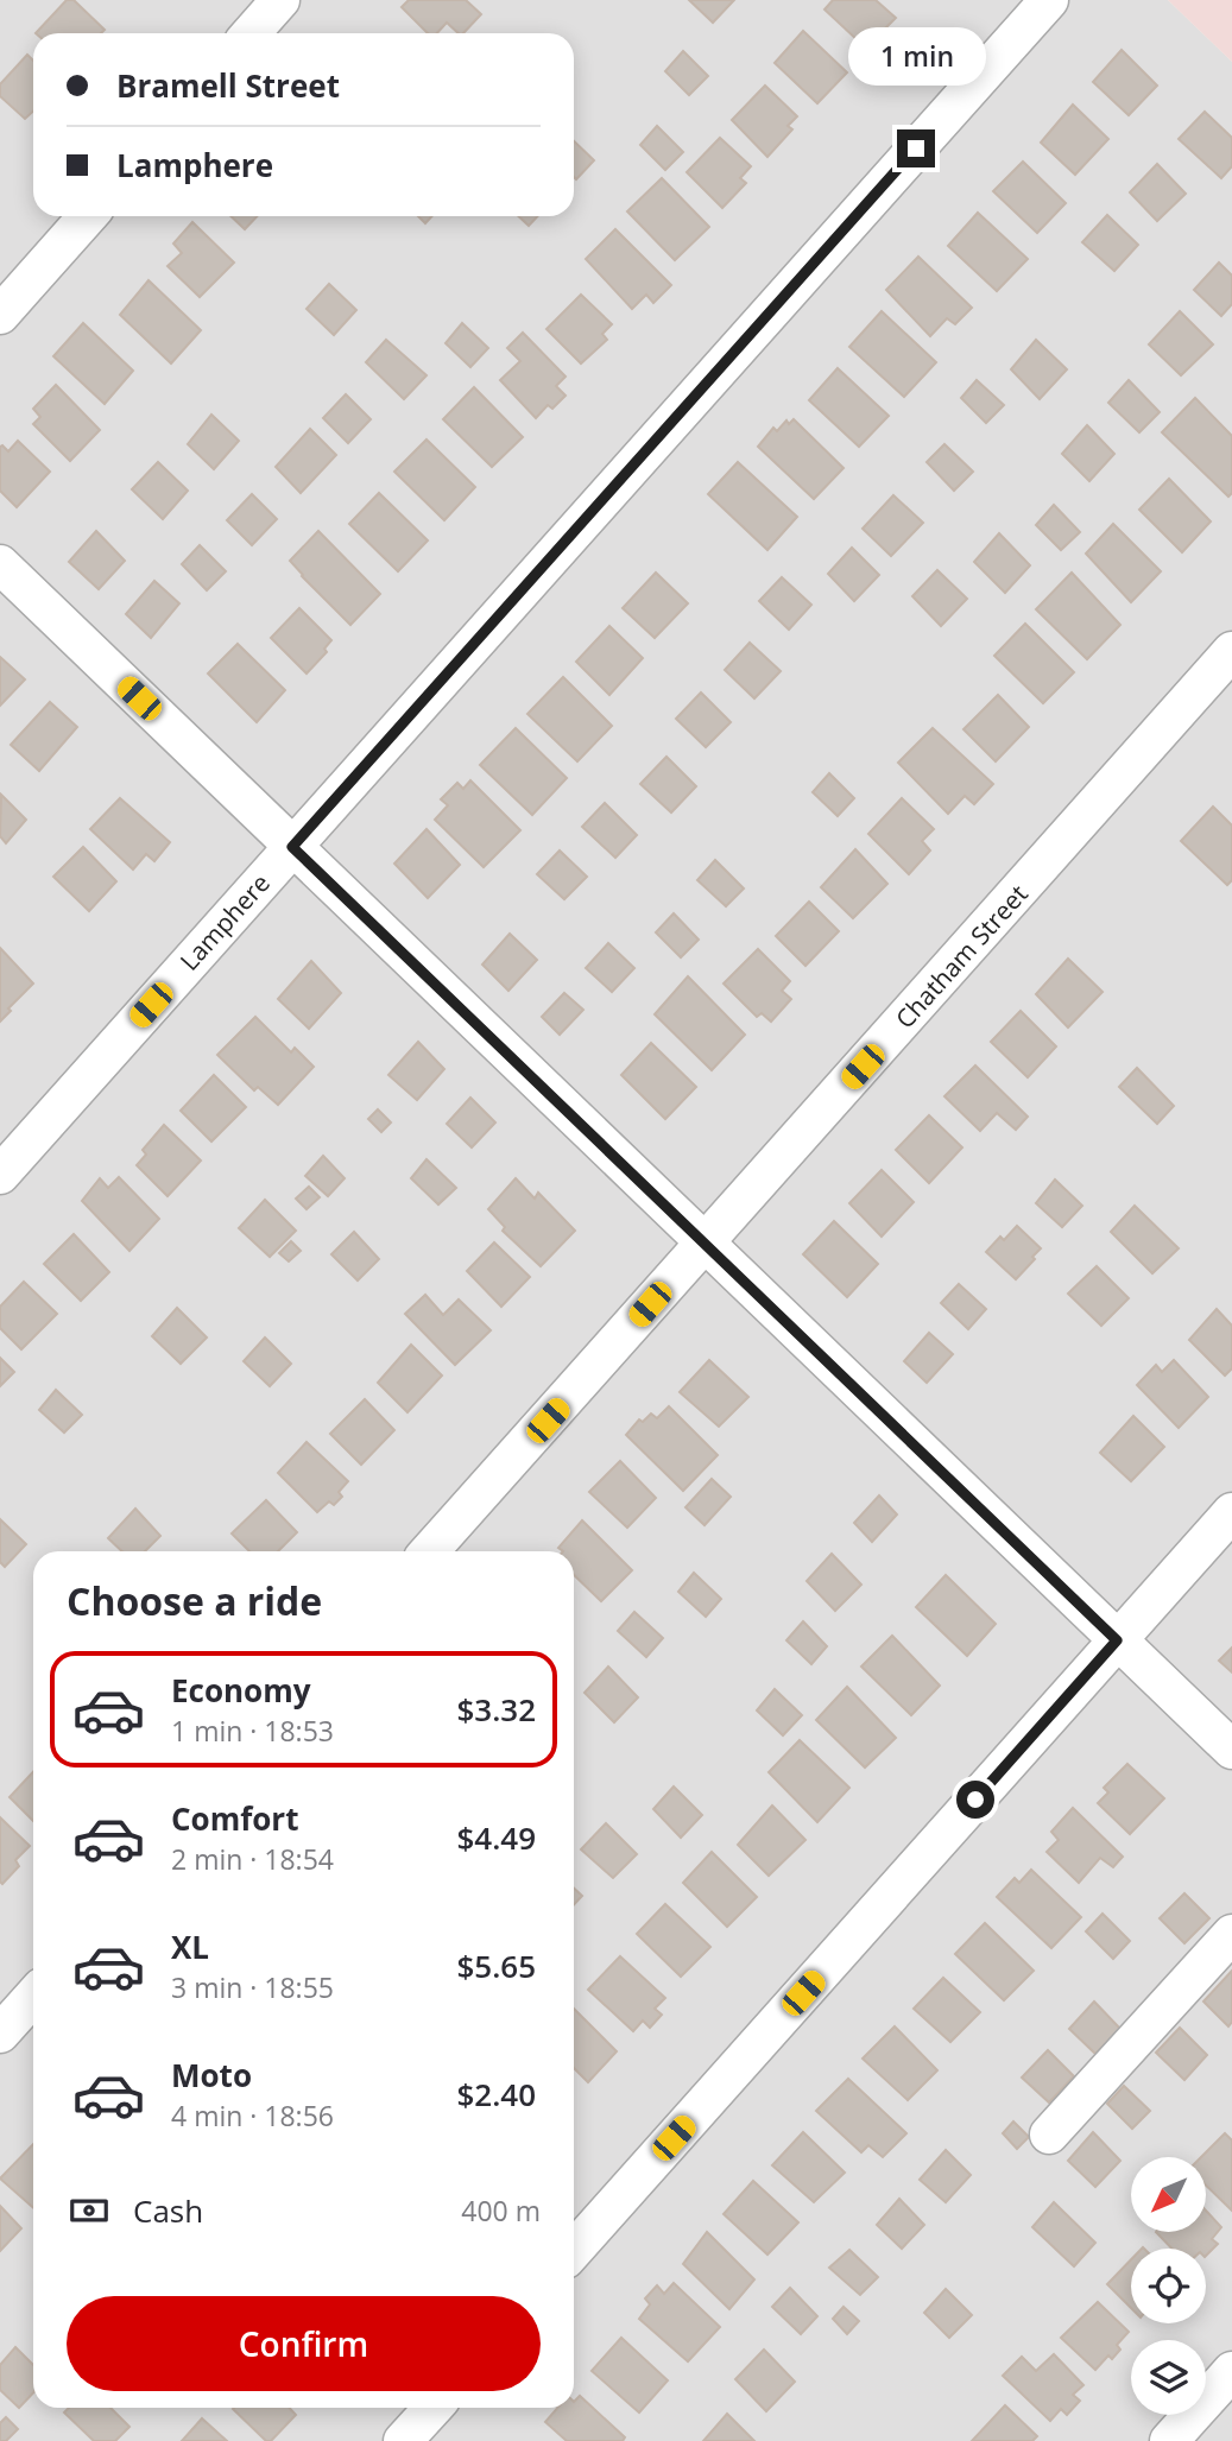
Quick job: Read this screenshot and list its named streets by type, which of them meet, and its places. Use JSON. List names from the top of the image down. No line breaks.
{"streets":{"street":["Lamphere","Chatham Street"]},"north":"bottom left","page":{"bubble":"1 min","banner":["Bramell Street","Lamphere"],"heading":"Choose a ride","list":[{"name":"Economy","note":"1 min · 18:53","value":"$3.32"},{"name":"Comfort","note":"2 min · 18:54","value":"$4.49"},{"name":"XL","note":"3 min · 18:55","value":"$5.65"},{"name":"Moto","note":"4 min · 18:56","value":"$2.40"}],"pay":["Cash","400 m"],"buttons":"Confirm"}}
